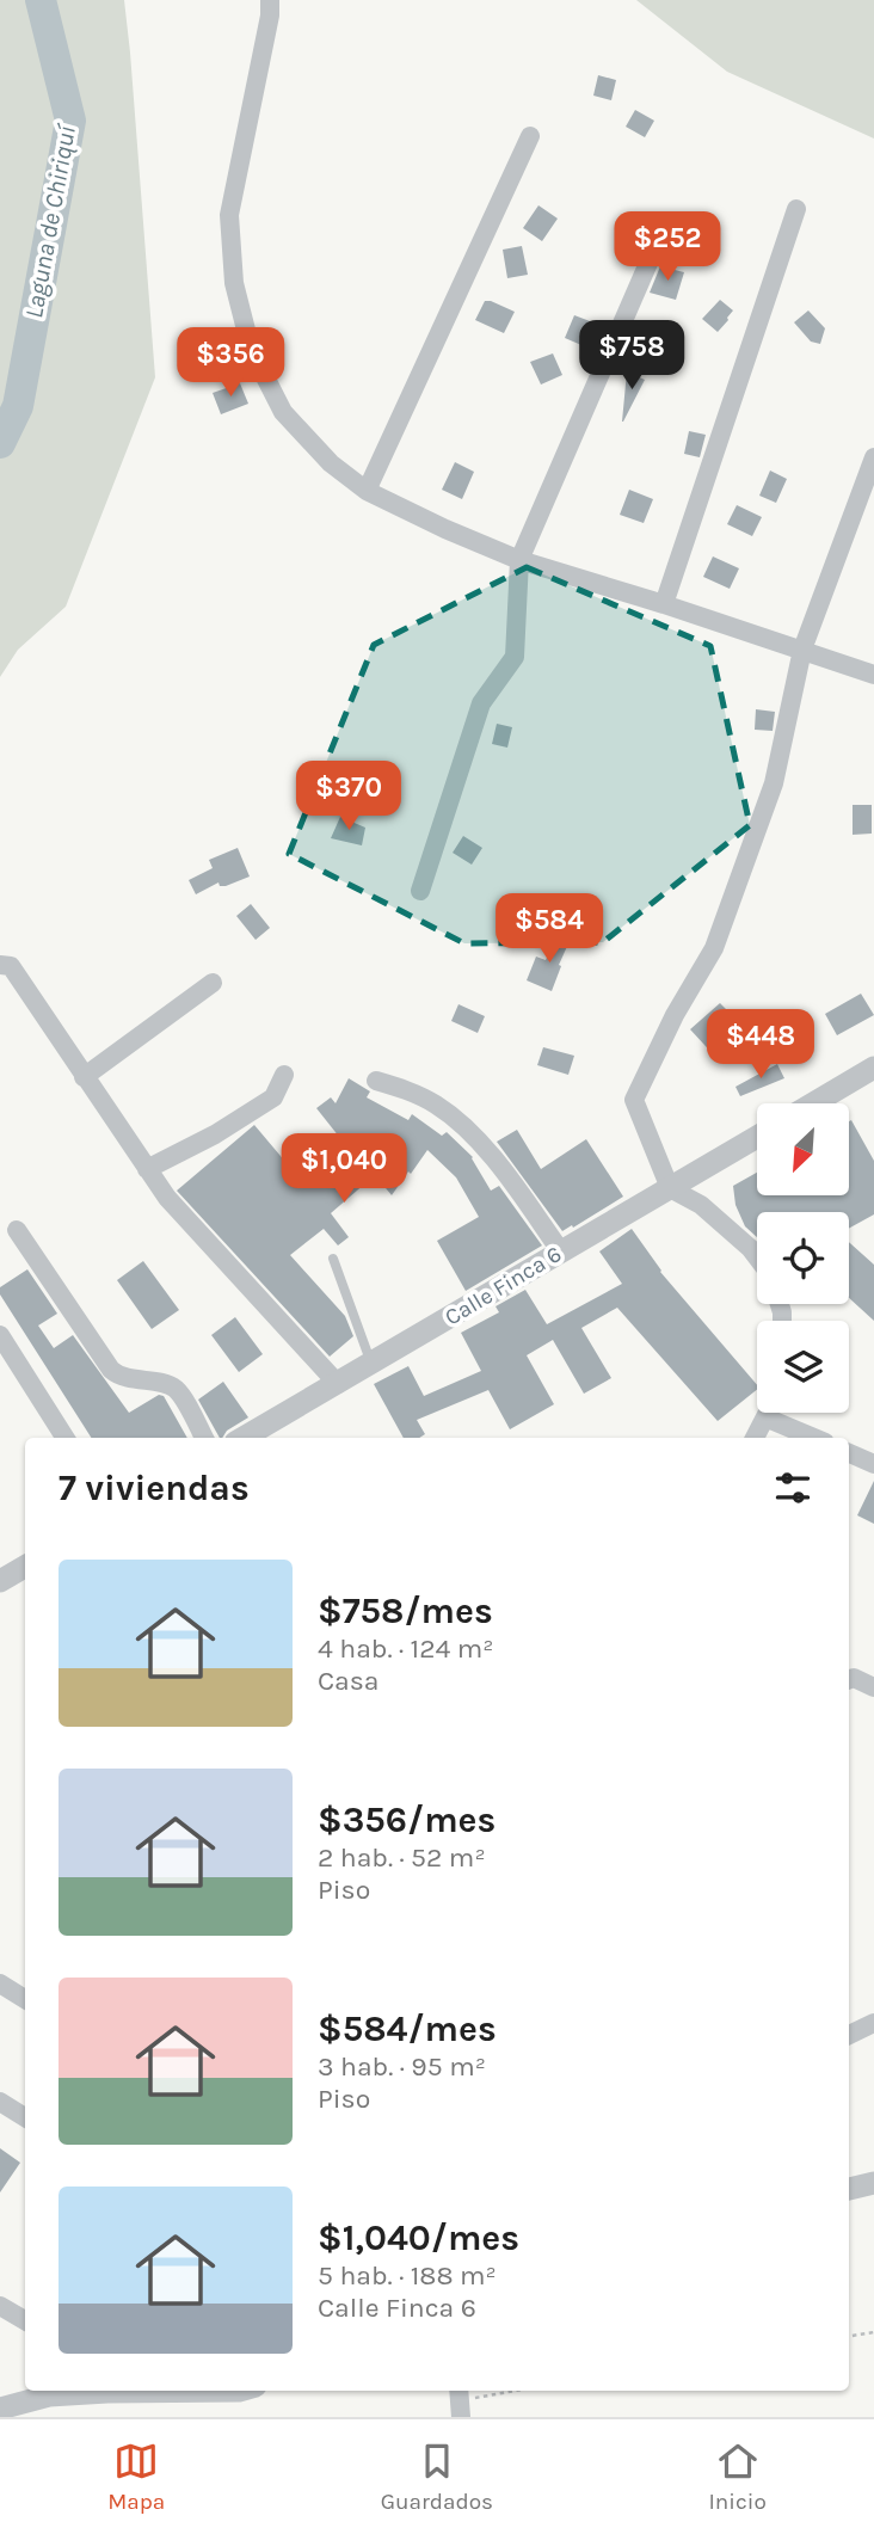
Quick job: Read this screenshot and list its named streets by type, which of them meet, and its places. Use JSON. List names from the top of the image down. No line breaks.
{"streets":{"street":["Calle Finca 6"]},"water":["Laguna de Chiriquí"],"north":"bottom left","page":{"price":["$252","$758","$356","$370","$584","$448","$1,040"],"heading":"7 viviendas","list":[{"name":"$758/mes","note":"4 hab. · 124 m² · Casa"},{"name":"$356/mes","note":"2 hab. · 52 m² · Piso"},{"name":"$584/mes","note":"3 hab. · 95 m² · Piso"},{"name":"$1,040/mes","note":"5 hab. · 188 m² · Calle Finca 6"}],"tabs":["Mapa","Guardados","Inicio"]}}
